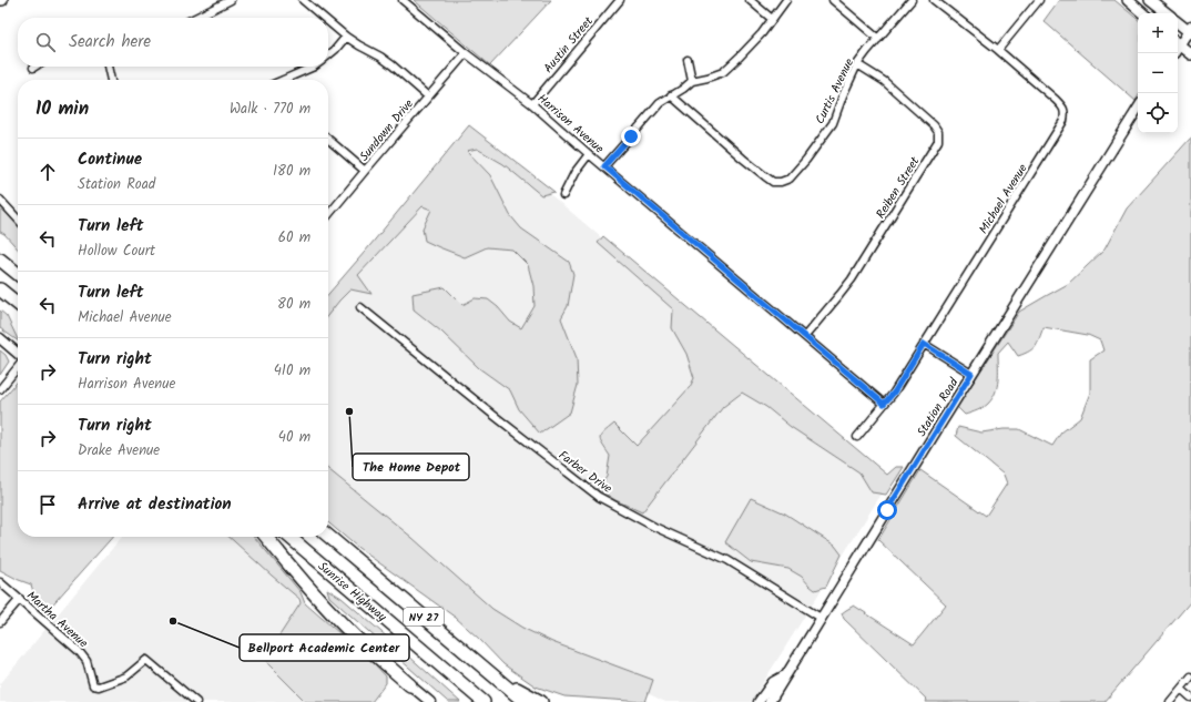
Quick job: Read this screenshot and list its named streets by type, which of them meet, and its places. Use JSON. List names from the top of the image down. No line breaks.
{"streets":{"highway":["Sunrise Highway","NY 27"],"main road":["Station Road"],"street":["Austin Street","Curtis Avenue","Harrison Avenue","Sundown Drive","Reiben Street","Michael Avenue","Farber Drive","Martha Avenue"]},"crossings":[["Austin Street","Harrison Avenue"],["Curtis Avenue","Reiben Street"],["Harrison Avenue","Sundown Drive"],["Harrison Avenue","Reiben Street"],["Harrison Avenue","Michael Avenue"],["Station Road","Farber Drive"]],"places":["The Home Depot","Bellport Academic Center"],"page":{"map_buttons":["+","−"],"search":"Search here","heading":["10 min","Walk · 770 m"],"list":[["Continue","Station Road","180 m"],["Turn left","Hollow Court","60 m"],["Turn left","Michael Avenue","80 m"],["Turn right","Harrison Avenue","410 m"],["Turn right","Drake Avenue","40 m"],"Arrive at destination"]}}
